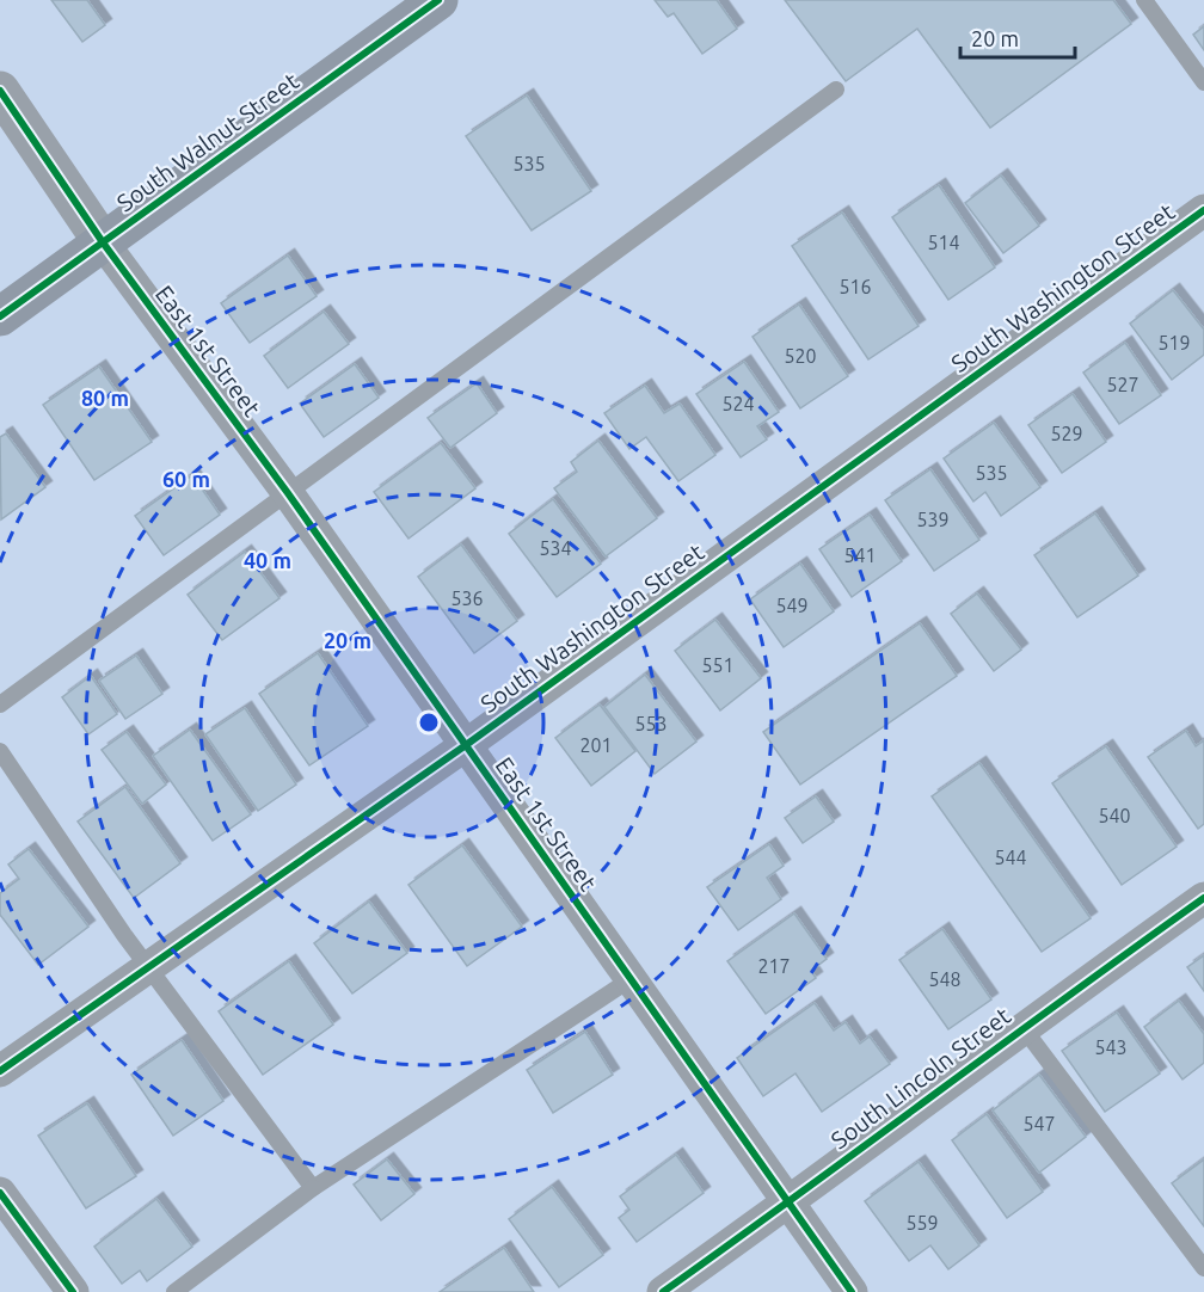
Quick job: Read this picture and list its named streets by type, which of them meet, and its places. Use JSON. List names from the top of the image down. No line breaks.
{"streets":{"main road":["South Walnut Street"],"street":["South Washington Street","East 1st Street","South Lincoln Street"]},"crossings":[["South Walnut Street","East 1st Street"],["South Washington Street","East 1st Street"],["East 1st Street","South Lincoln Street"]],"house_numbers":["535","514","516","519","520","527","524","529","535","539","534","541","536","549","551","553","201","540","544","217","548","543","547","559"],"scale_bar":"20 m","rings":["80 m","60 m","40 m","20 m"]}
